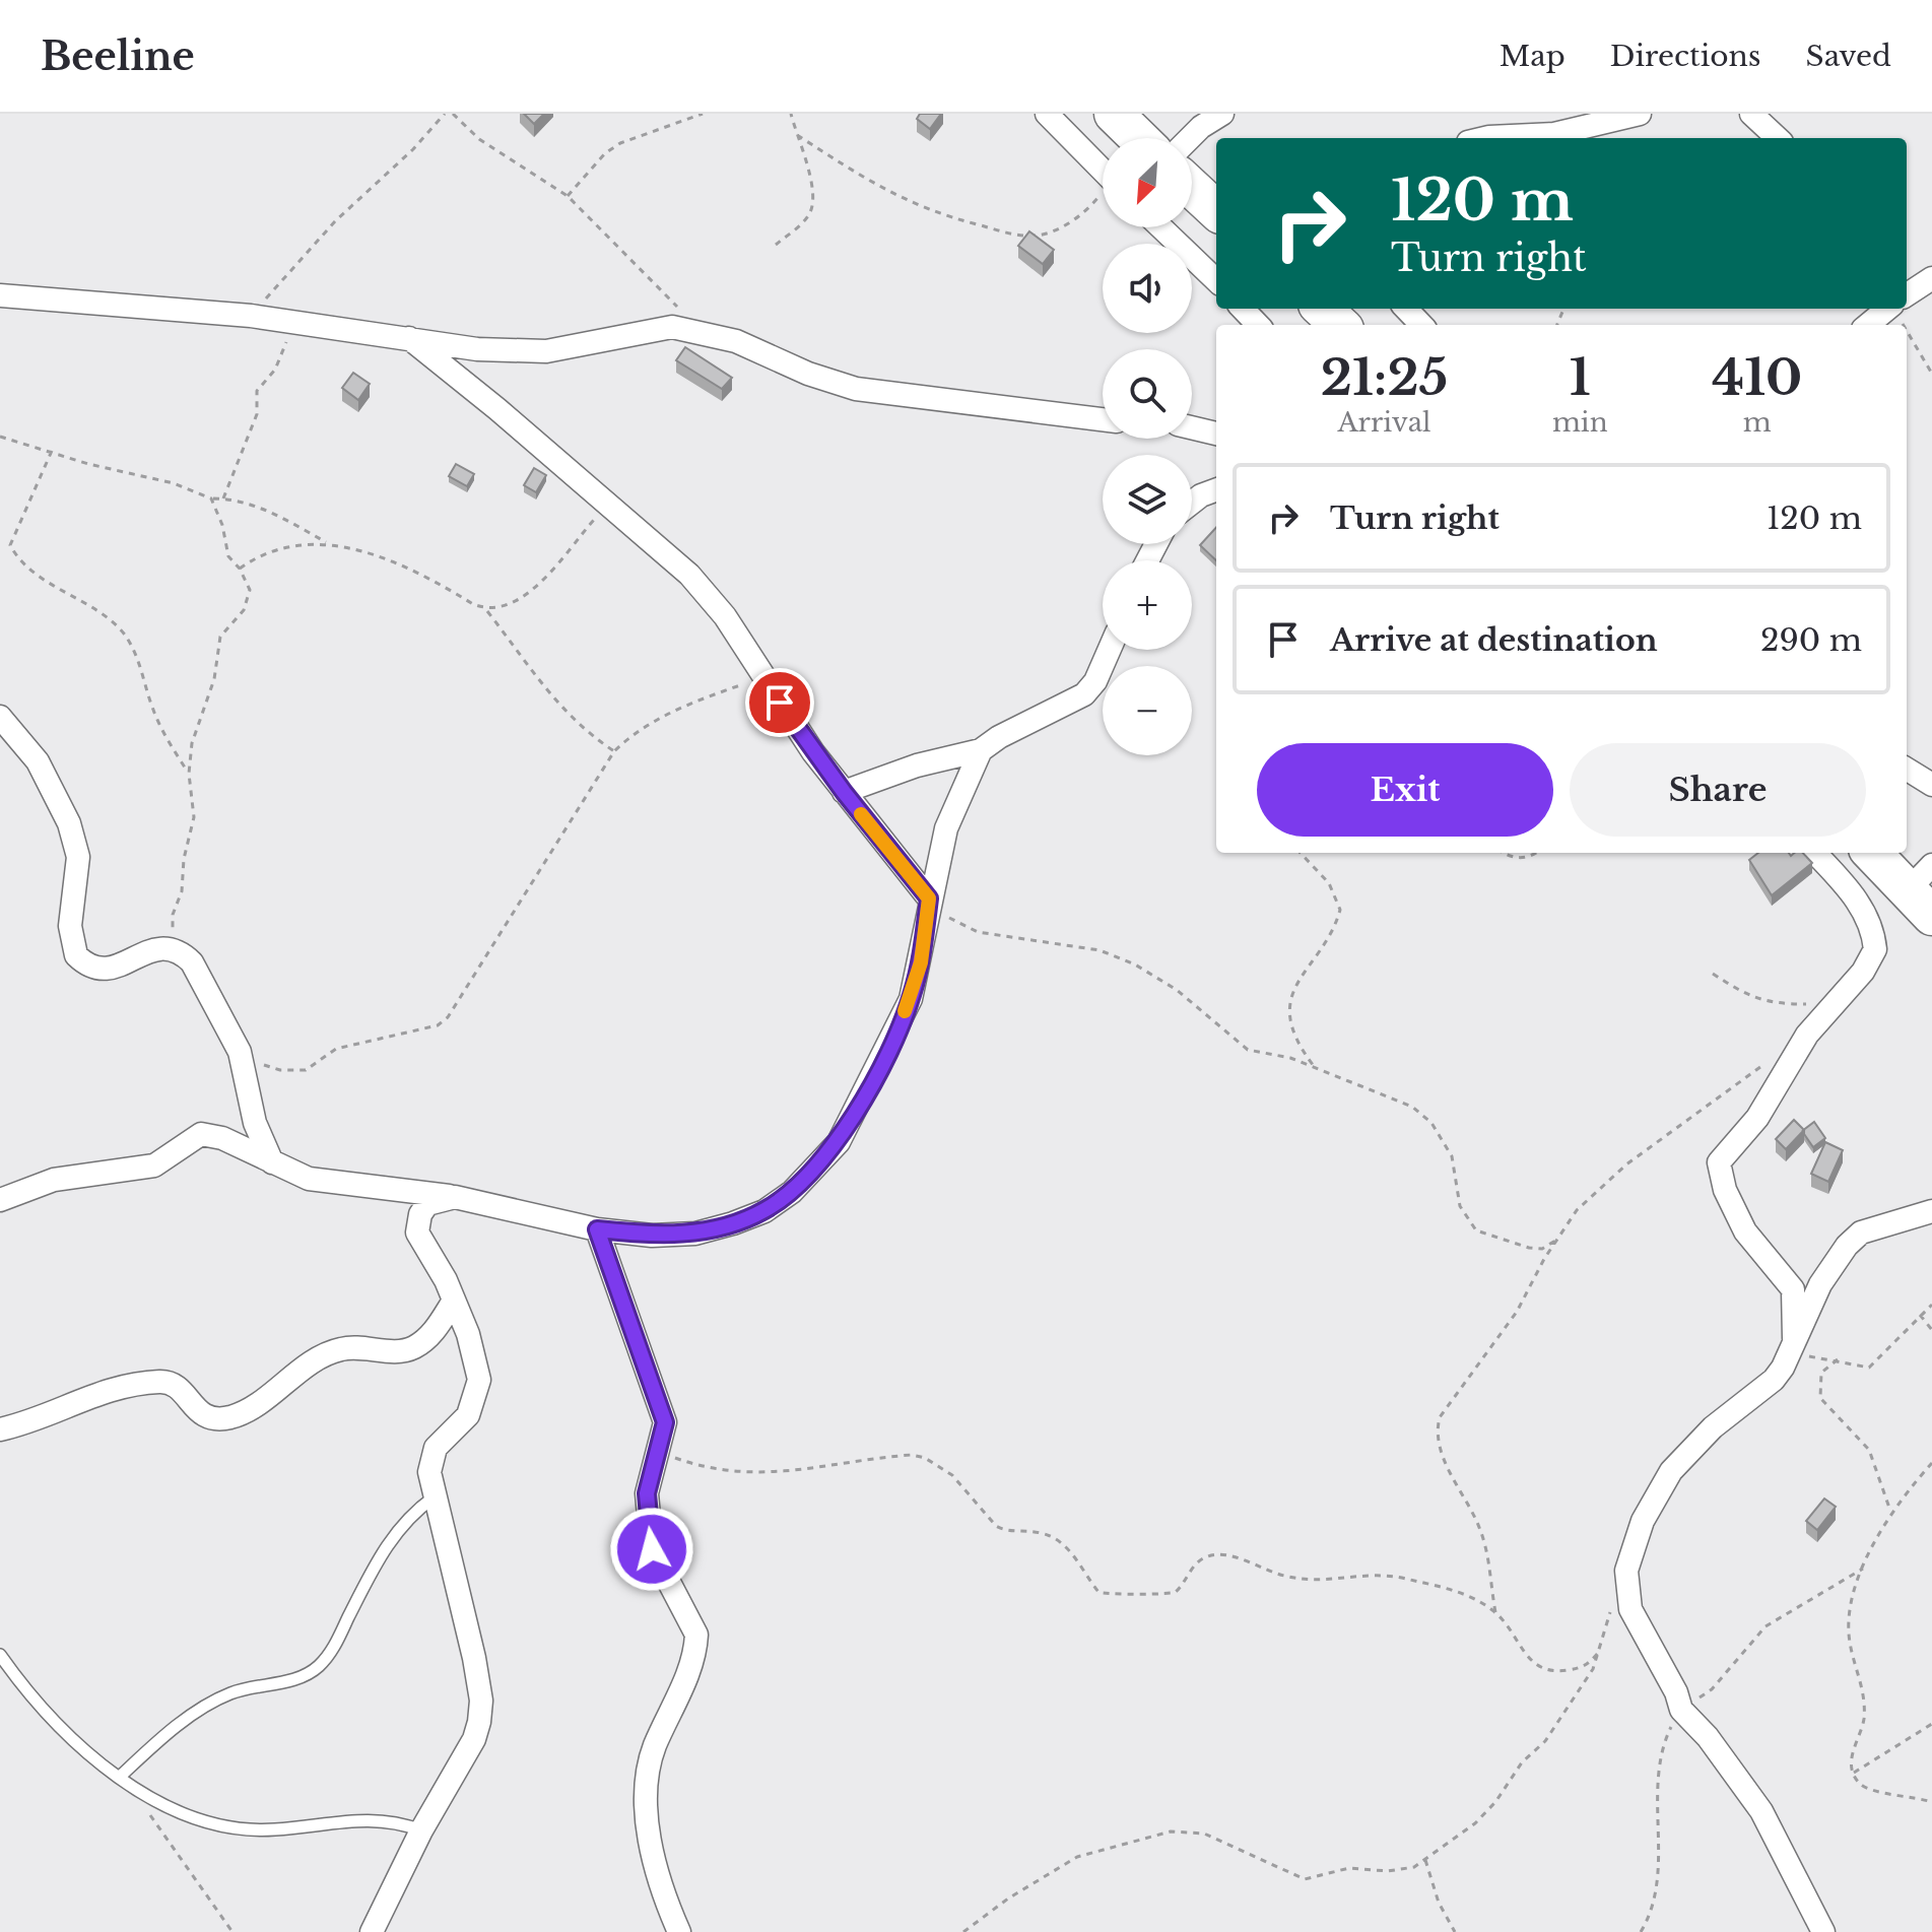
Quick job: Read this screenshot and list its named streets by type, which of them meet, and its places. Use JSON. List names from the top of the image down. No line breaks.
{"north":"bottom left","page":{"header":"Beeline","nav":["Map","Directions","Saved"],"map_buttons":["+","−"],"turn":["120 m","Turn right"],"eta":["21:25","Arrival","1","min","410","m"],"list":[{"name":"Turn right","value":"120 m"},{"name":"Arrive at destination","value":"290 m"}],"buttons":["Exit","Share"]}}
